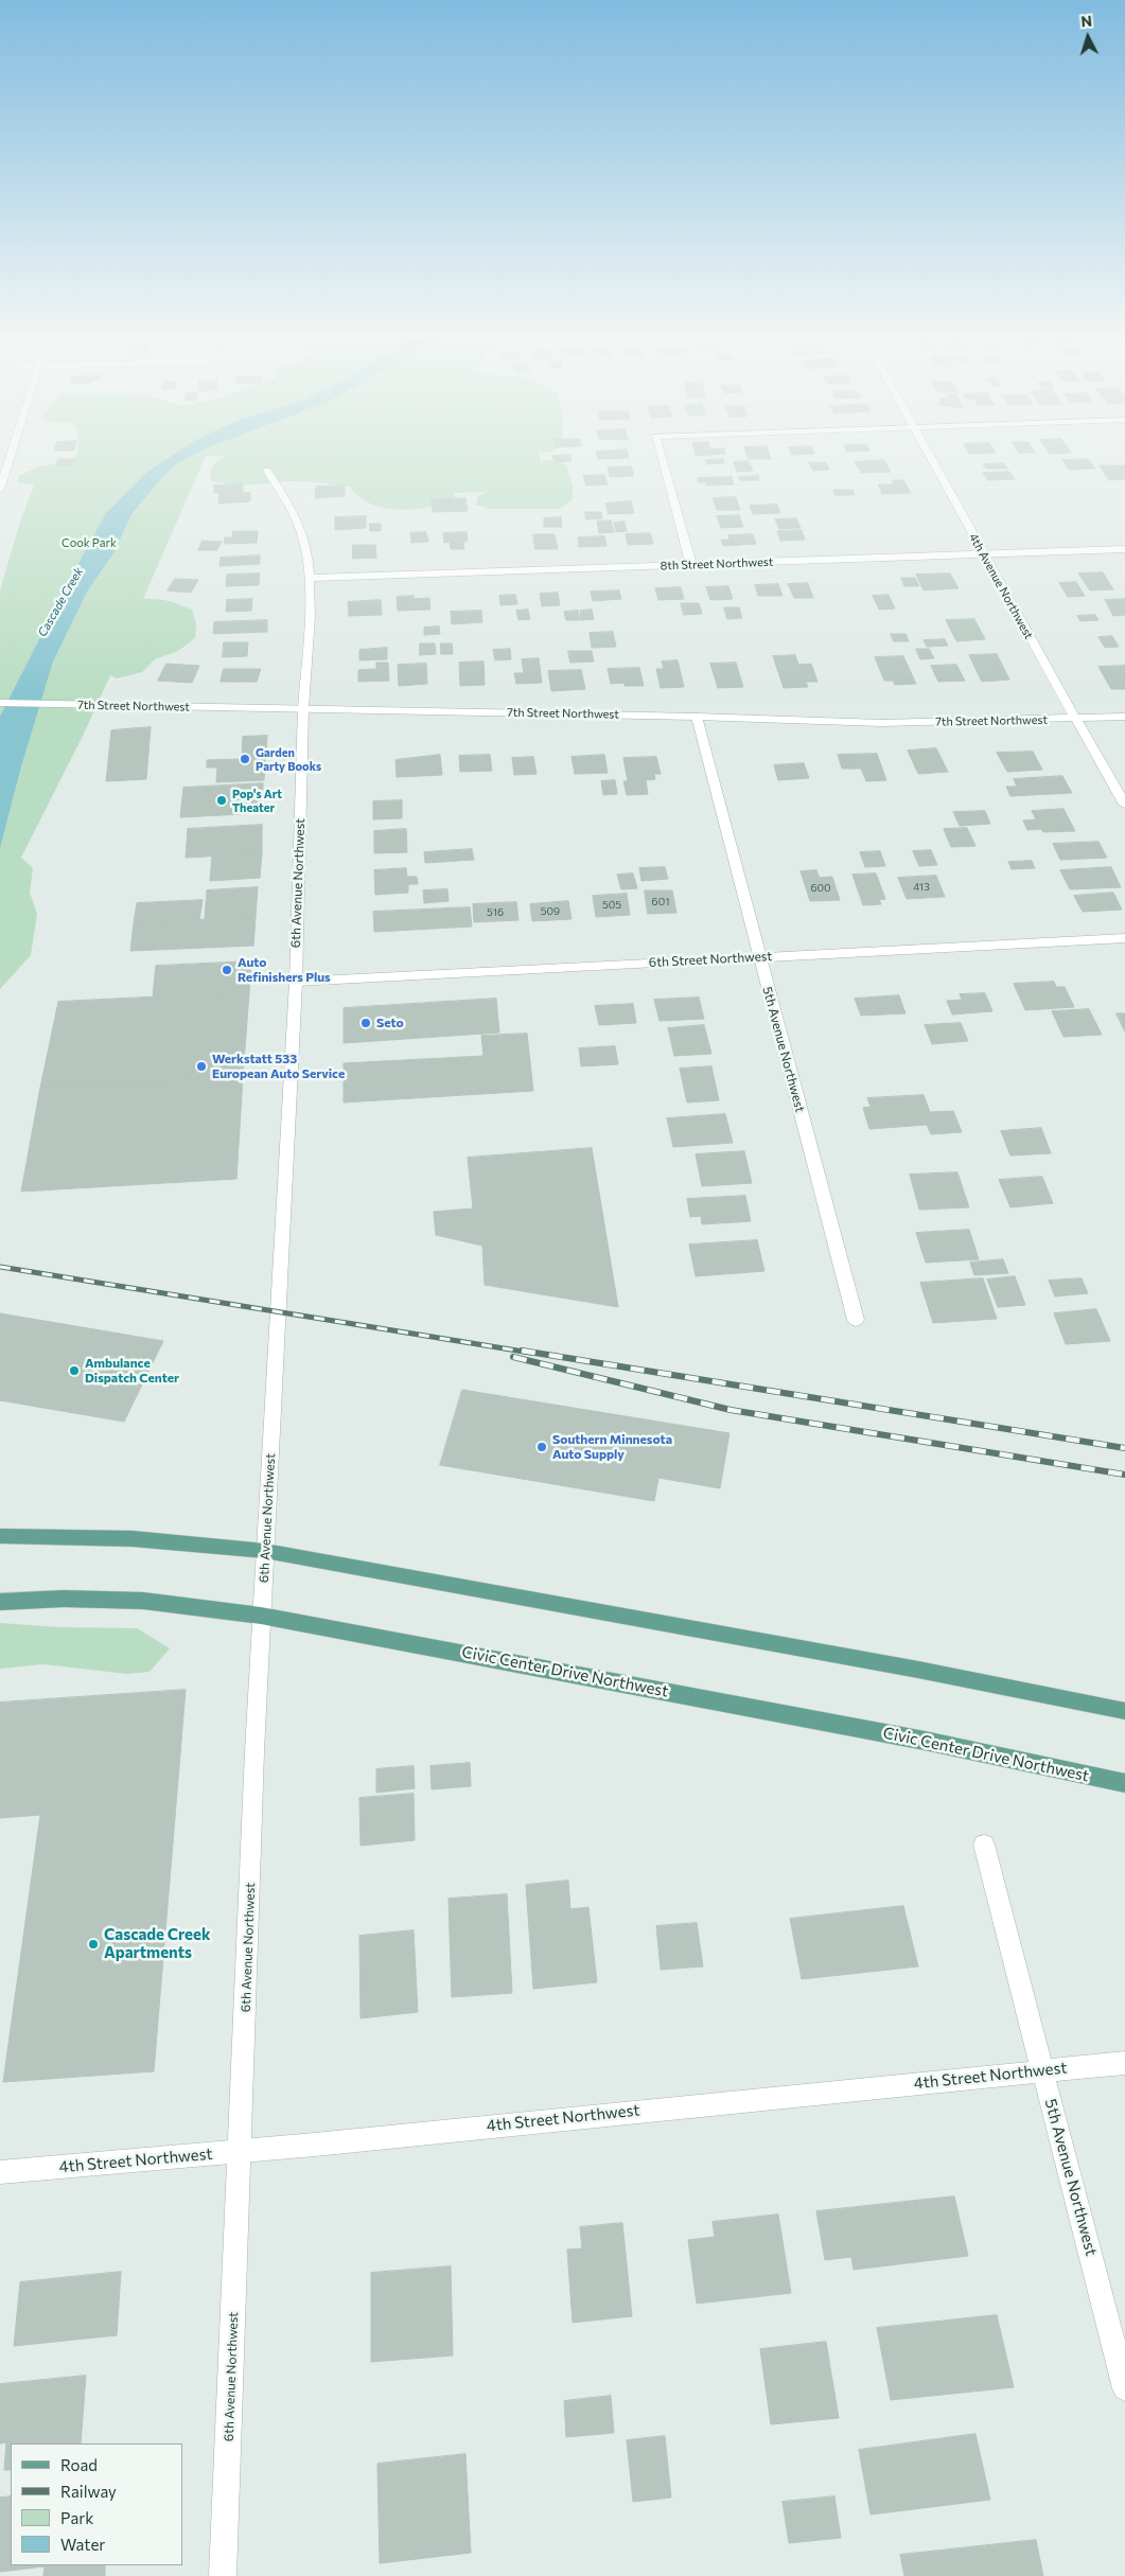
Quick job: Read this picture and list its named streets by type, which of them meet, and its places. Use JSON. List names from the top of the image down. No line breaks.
{"streets":{"main road":["Civic Center Drive Northwest"],"street":["8th Street Northwest","4th Avenue Northwest","7th Street Northwest","6th Avenue Northwest","6th Street Northwest","5th Avenue Northwest","4th Street Northwest"]},"crossings":[["8th Street Northwest","4th Avenue Northwest"],["8th Street Northwest","6th Avenue Northwest"],["4th Avenue Northwest","7th Street Northwest"],["7th Street Northwest","6th Avenue Northwest"],["7th Street Northwest","5th Avenue Northwest"],["6th Avenue Northwest","6th Street Northwest"],["6th Avenue Northwest","Civic Center Drive Northwest"],["6th Avenue Northwest","4th Street Northwest"],["6th Street Northwest","5th Avenue Northwest"],["5th Avenue Northwest","4th Street Northwest"]],"water":["Cascade Creek"],"parks":["Cook Park"],"places":["Garden Party Books","Pop's Art Theater","Auto Refinishers Plus","Seto","Werkstatt 533 European Auto Service","Ambulance Dispatch Center","Southern Minnesota Auto Supply","Cascade Creek Apartments"],"house_numbers":["413","600","601","505","509","516"],"legend":["Road","Railway","Park","Water"],"north":"top"}
